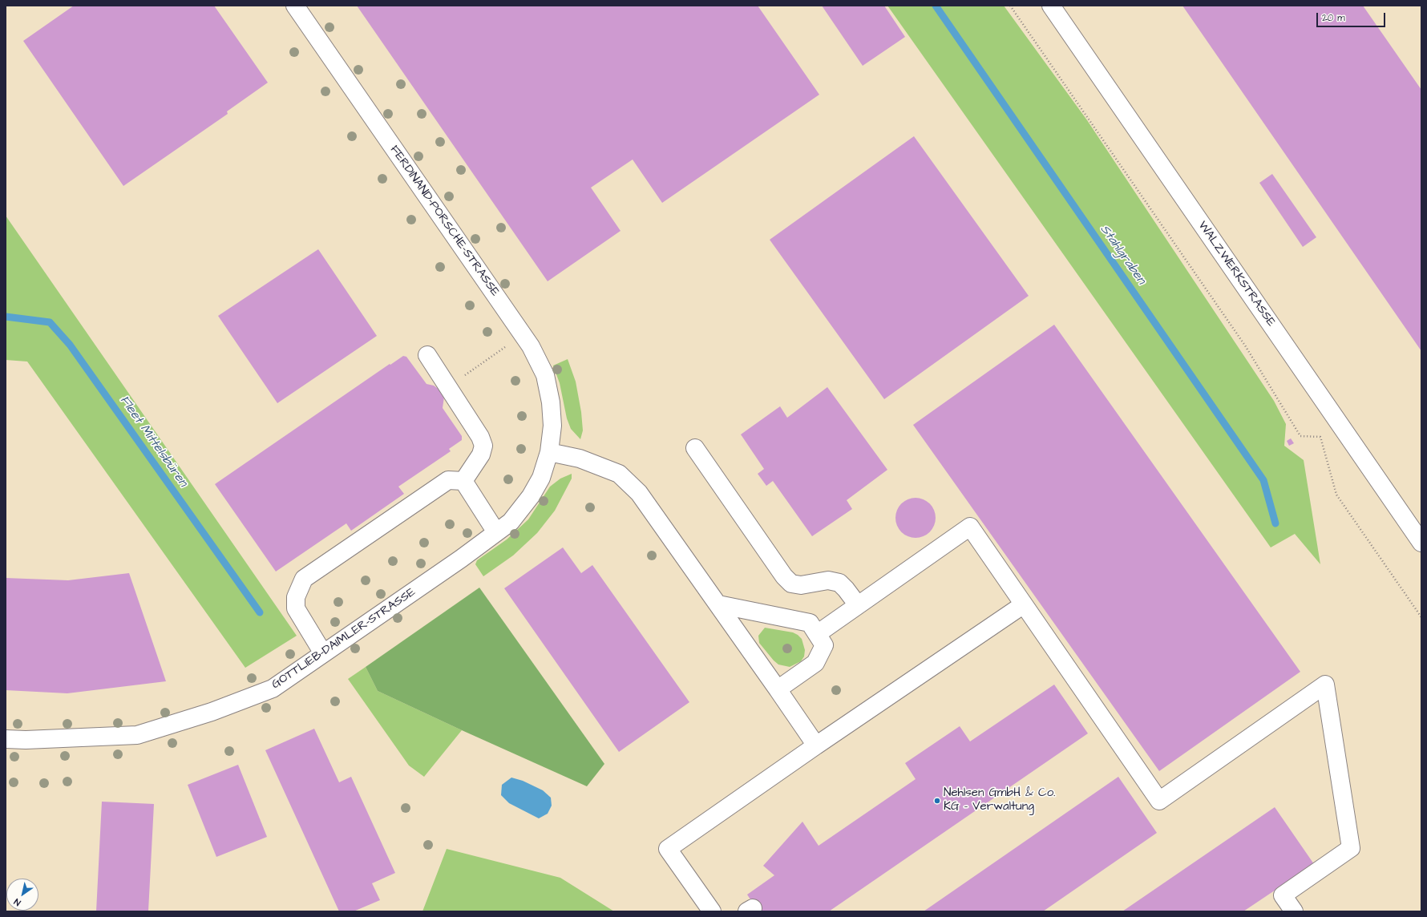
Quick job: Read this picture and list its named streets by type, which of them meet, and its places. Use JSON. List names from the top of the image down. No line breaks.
{"streets":{"street":["FERDINAND-PORSCHE-STRASSE","WALZWERKSTRASSE","GOTTLIEB-DAIMLER-STRASSE"]},"crossings":[["FERDINAND-PORSCHE-STRASSE","GOTTLIEB-DAIMLER-STRASSE"]],"water":["Stahlgraben","Fleet Mittelsbüren"],"places":["Nehlsen GmbH & Co. KG - Verwaltung"],"scale_bar":"20 m","north":"bottom left"}
